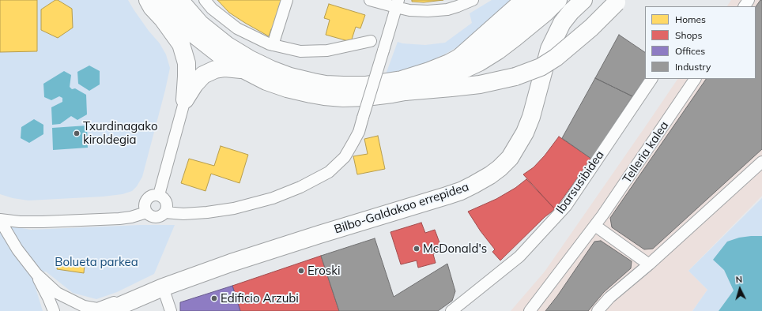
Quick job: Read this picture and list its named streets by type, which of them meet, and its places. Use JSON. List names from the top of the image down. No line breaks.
{"streets":{"main road":["Bilbo-Galdakao errepidea"],"street":["Telleria kalea","Ibarsusibidea"]},"parks":["Bolueta parkea"],"places":["Txurdinagako kiroldegia","McDonald's","Eroski","Edificio Arzubi"],"legend":["Homes","Shops","Offices","Industry"],"north":"top"}
